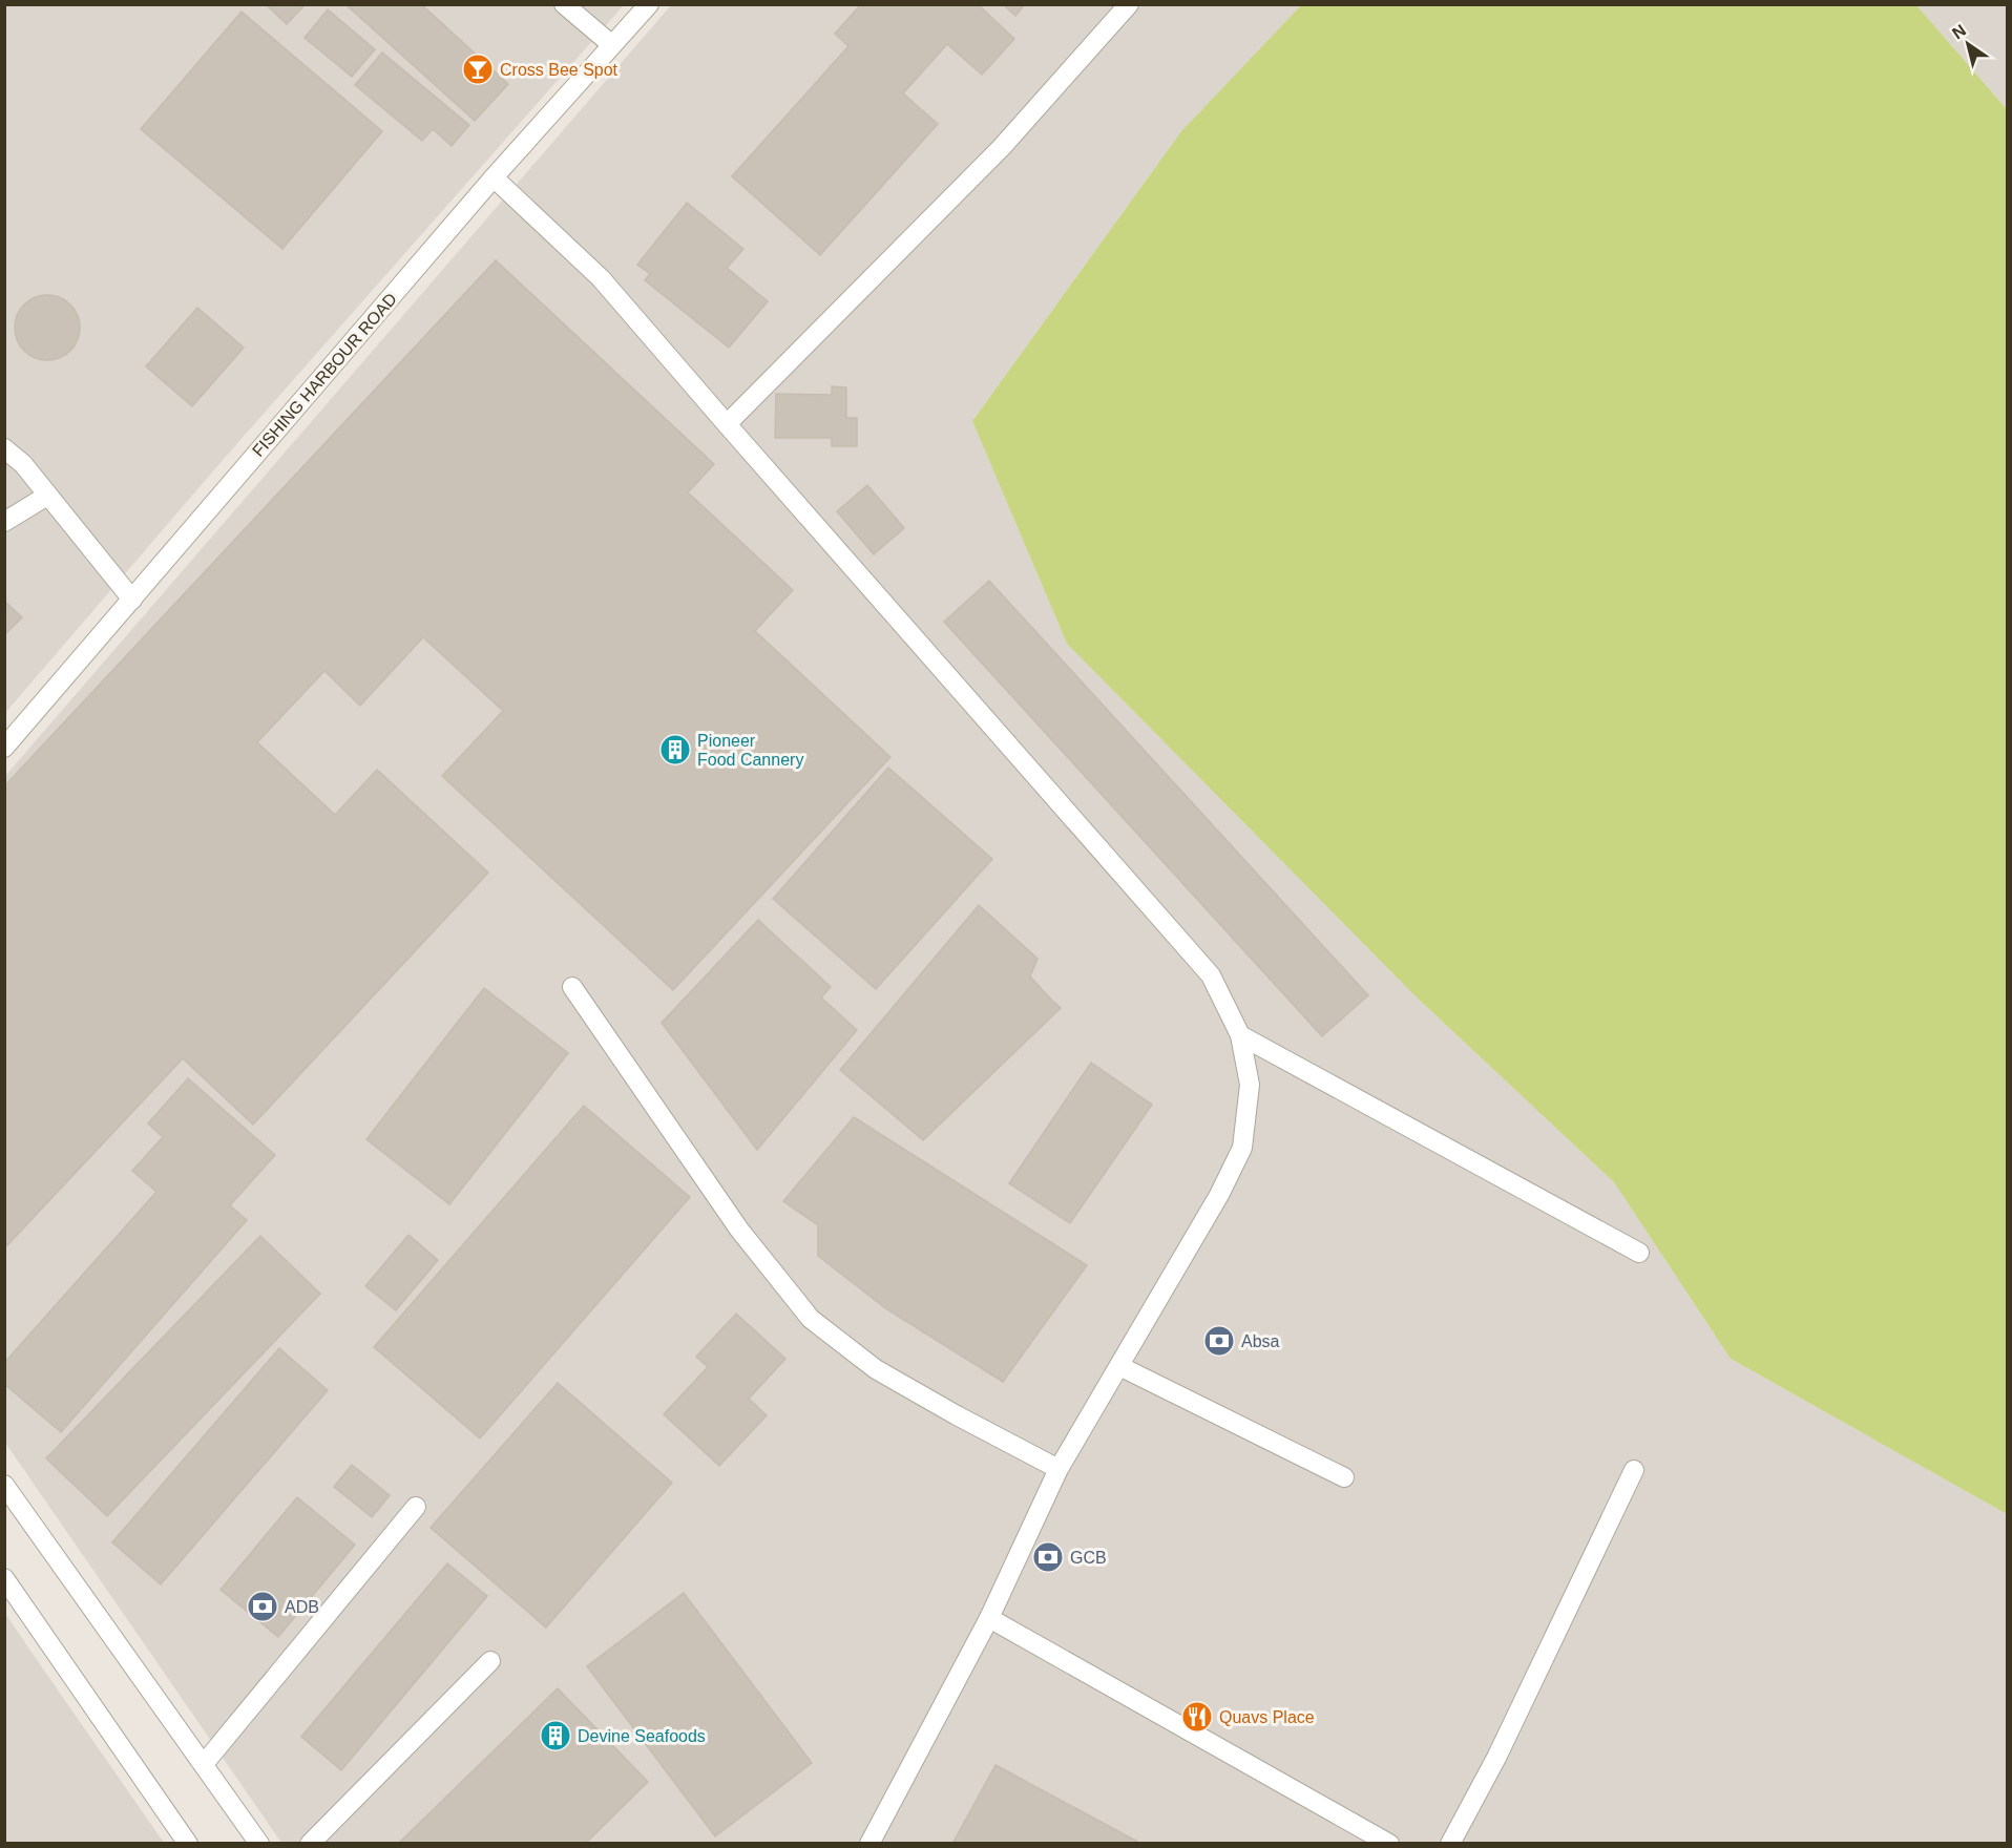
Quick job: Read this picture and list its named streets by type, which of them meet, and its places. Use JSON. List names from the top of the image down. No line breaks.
{"streets":{"street":["FISHING HARBOUR ROAD"]},"places":{"bar":["Cross Bee Spot"],"building":["Pioneer Food Cannery","Devine Seafoods"],"bank":["Absa","GCB","ADB"],"restaurant":["Quavs Place"]},"north":"top left"}
